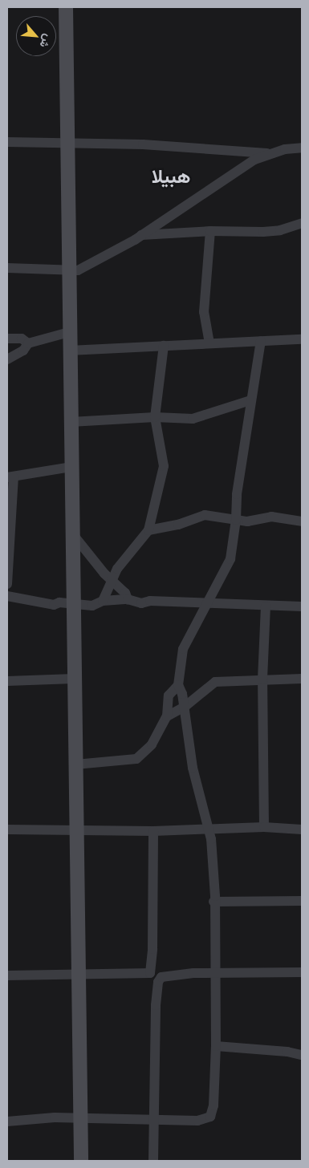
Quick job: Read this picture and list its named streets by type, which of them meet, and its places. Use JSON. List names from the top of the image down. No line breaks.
{"districts":["هبيلا"],"north":"bottom right"}
